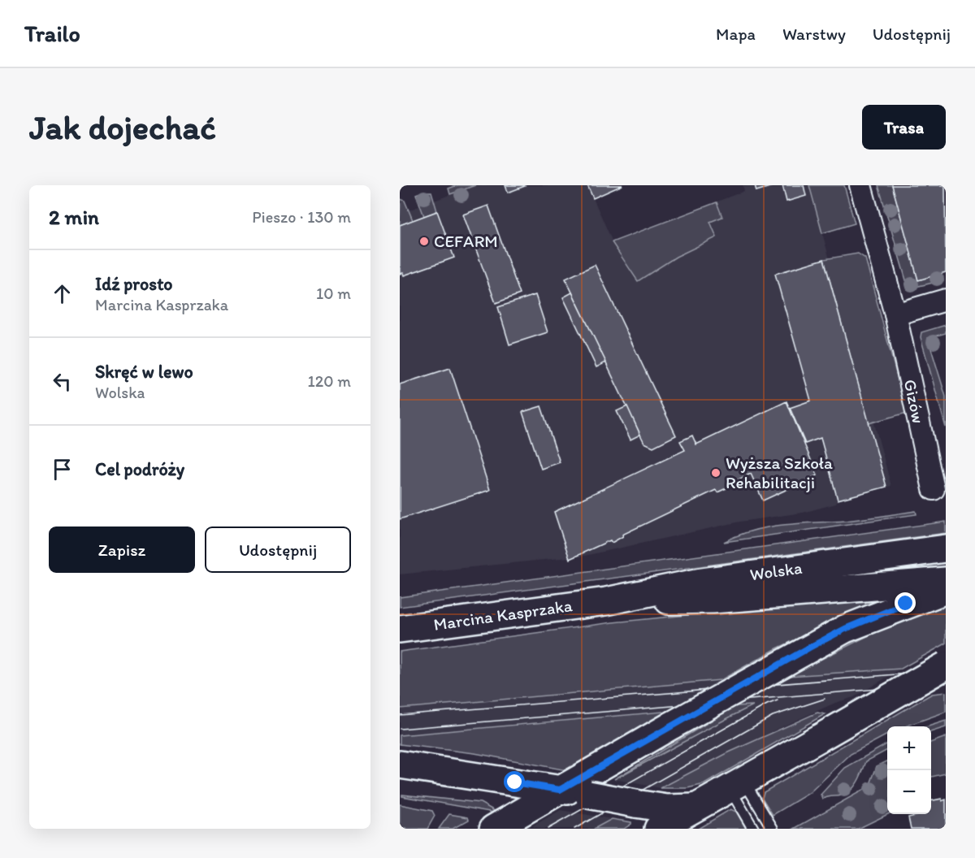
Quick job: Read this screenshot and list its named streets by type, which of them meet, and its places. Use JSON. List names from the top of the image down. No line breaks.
{"streets":{"main road":["Wolska","Marcina Kasprzaka"],"street":["Gizów"]},"crossings":[["Wolska","Marcina Kasprzaka"]],"places":["CEFARM","Wyższa Szkoła Rehabilitacji"],"page":{"header":"Trailo","nav":["Mapa","Warstwy","Udostępnij"],"buttons":["Trasa",["Zapisz","Udostępnij"]],"title":"Jak dojechać","heading":["2 min","Pieszo · 130 m"],"list":[["Idź prosto","Marcina Kasprzaka","10 m"],["Skręć w lewo","Wolska","120 m"],"Cel podróży"],"map_buttons":["+","−"]}}
